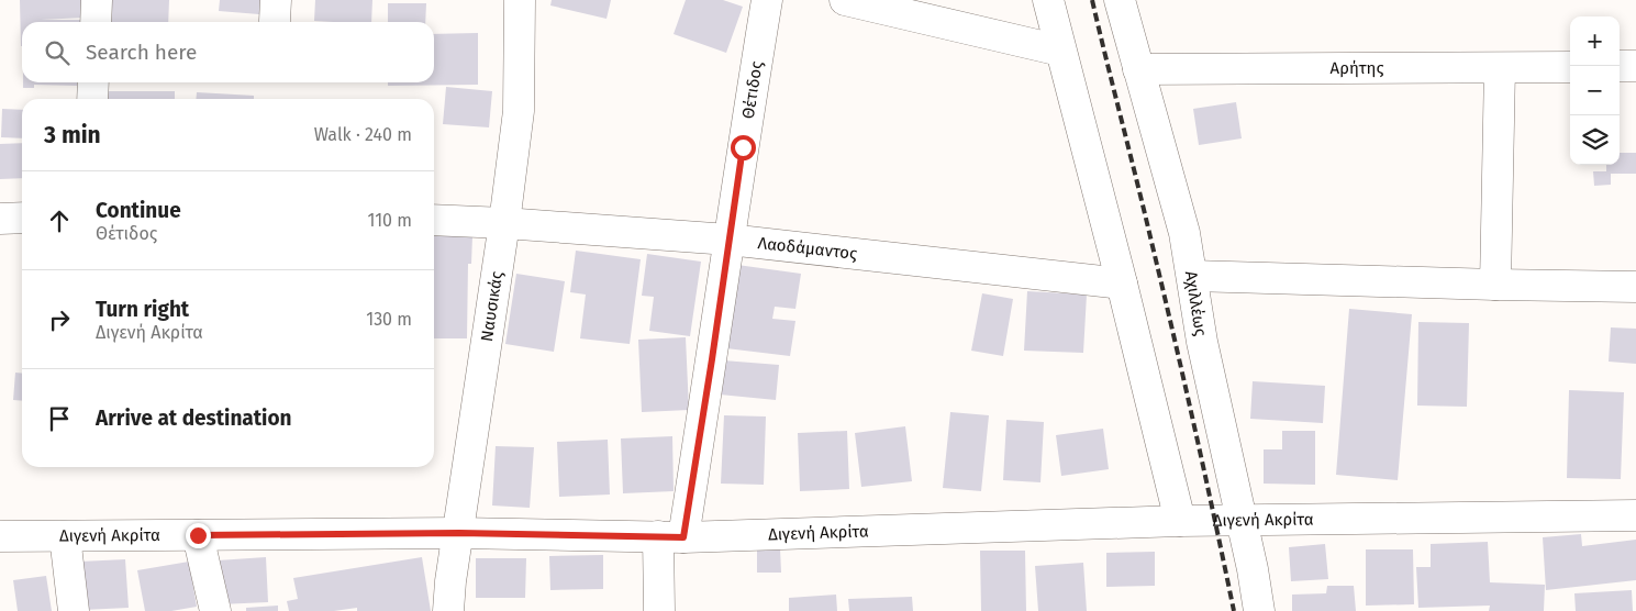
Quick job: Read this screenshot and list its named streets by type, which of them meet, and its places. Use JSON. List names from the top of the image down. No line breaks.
{"streets":{"street":["Αρήτης","Θέτιδος","Λαοδάμαντος","Αχιλλέως","Ναυσικάς","Διγενή Ακρίτα"]},"crossings":[["Αρήτης","Αχιλλέως"],["Θέτιδος","Λαοδάμαντος"],["Θέτιδος","Διγενή Ακρίτα"],["Λαοδάμαντος","Ναυσικάς"],["Αχιλλέως","Διγενή Ακρίτα"],["Ναυσικάς","Διγενή Ακρίτα"]],"page":{"map_buttons":["+","−"],"search":"Search here","heading":["3 min","Walk · 240 m"],"list":[["Continue","Θέτιδος","110 m"],["Turn right","Διγενή Ακρίτα","130 m"],"Arrive at destination"]}}
